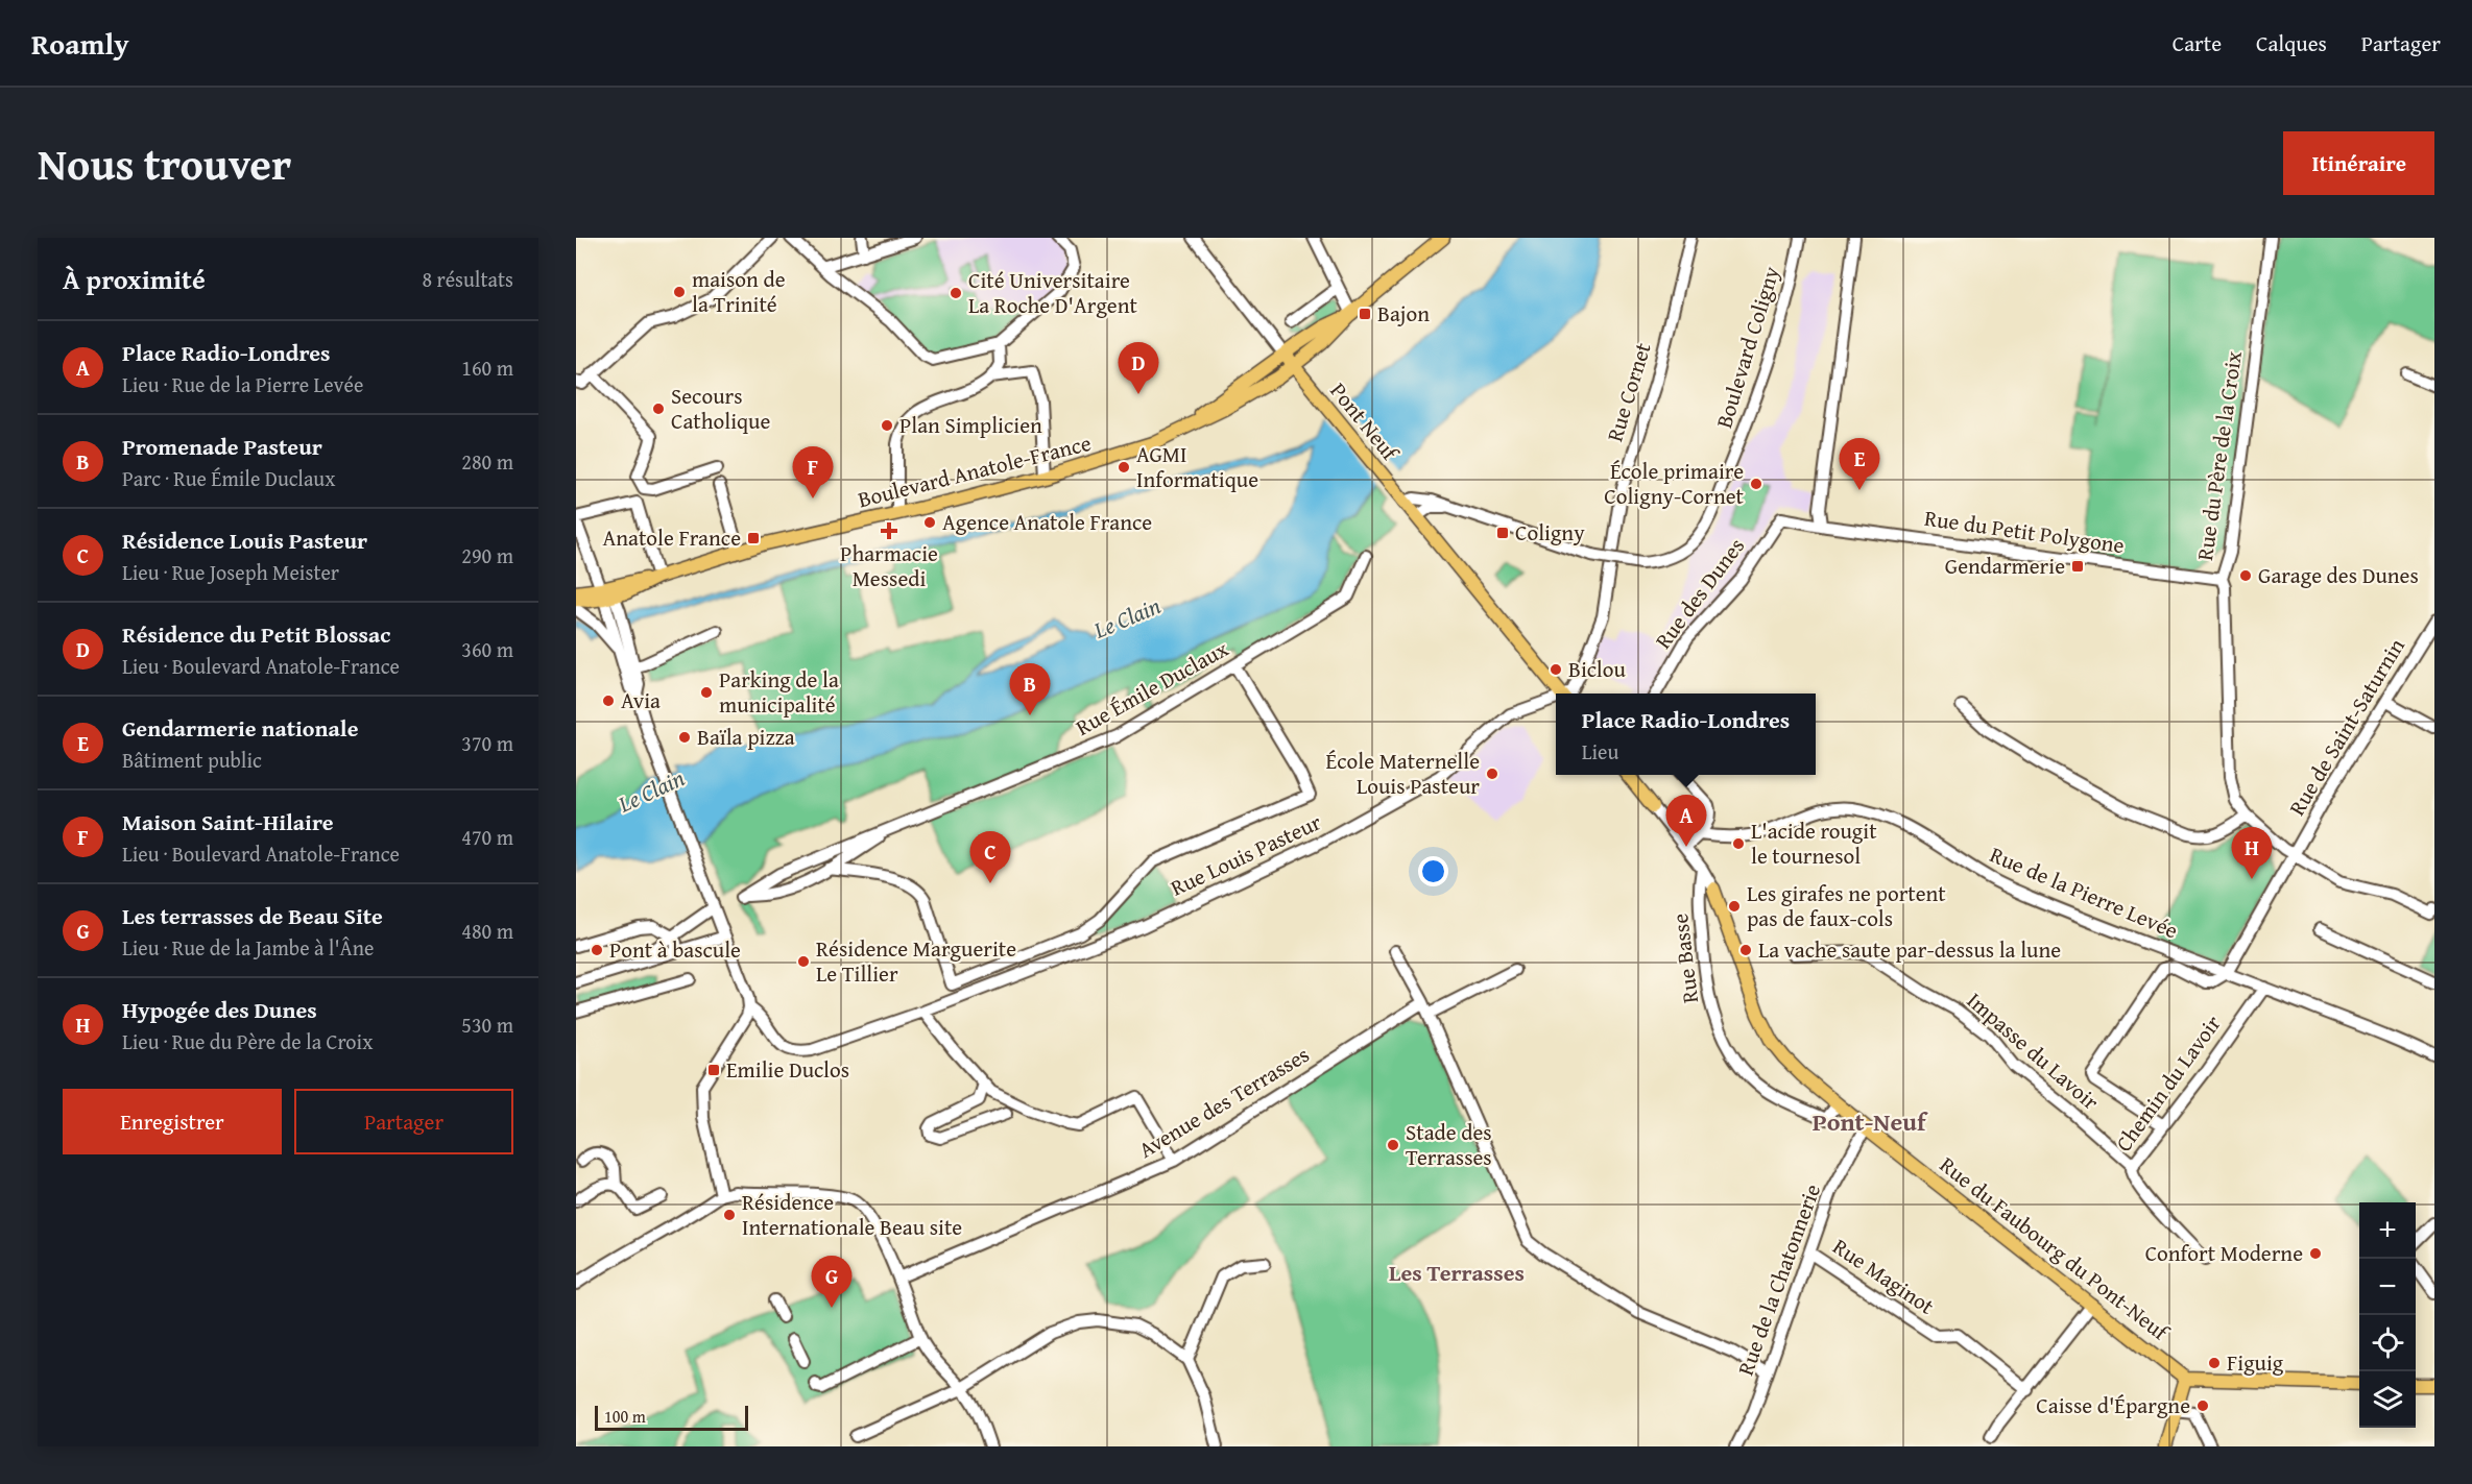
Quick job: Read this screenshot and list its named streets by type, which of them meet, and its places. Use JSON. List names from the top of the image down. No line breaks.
{"streets":{"main road":["Pont Neuf","Boulevard Anatole-France","Rue du Faubourg du Pont-Neuf"],"street":["Boulevard Coligny","Rue Cornet","Rue du Père de la Croix","Rue du Petit Polygone","Rue des Dunes","Rue Émile Duclaux","Rue de Saint-Saturnin","Rue Louis Pasteur","Rue de la Pierre Levée","Rue Basse","Impasse du Lavoir","Chemin du Lavoir","Avenue des Terrasses","Rue Maginot","Rue de la Chatonnerie"]},"crossings":[["Boulevard Coligny","Pont Neuf"],["Pont Neuf","Boulevard Anatole-France"],["Rue du Père de la Croix","Rue du Petit Polygone"],["Rue du Père de la Croix","Rue de Saint-Saturnin"],["Rue du Petit Polygone","Rue des Dunes"],["Rue de la Pierre Levée","Chemin du Lavoir"],["Rue Basse","Rue du Faubourg du Pont-Neuf"],["Impasse du Lavoir","Chemin du Lavoir"],["Rue du Faubourg du Pont-Neuf","Rue de la Chatonnerie"],["Rue Maginot","Rue de la Chatonnerie"]],"districts":["Pont-Neuf","Les Terrasses"],"water":["Le Clain"],"places":{"other":["maison de la Trinité","Cité Universitaire La Roche D'Argent","Secours Catholique","Plan Simplicien","AGMI Informatique","École primaire Coligny-Cornet","Agence Anatole France","Garage des Dunes","Biclou","Parking de la municipalité","Avia","Baïla pizza","École Maternelle Louis Pasteur","L'acide rougit le tournesol","Les girafes ne portent pas de faux-cols","Pont à bascule","La vache saute par-dessus la lune","Résidence Marguerite Le Tillier","Stade des Terrasses","Résidence Internationale Beau site","Confort Moderne","Figuig","Caisse d'Épargne"],"transit":["Bajon","Coligny","Anatole France","Gendarmerie","Emilie Duclos"],"health":["Pharmacie Messedi"]},"scale_bar":"100 m","page":{"header":"Roamly","nav":["Carte","Calques","Partager"],"title":"Nous trouver","buttons":["Itinéraire",["Enregistrer","Partager"]],"heading":["À proximité","8 résultats"],"list":[{"mark":"A","name":"Place Radio-Londres","note":"Lieu · Rue de la Pierre Levée","value":"160 m"},{"mark":"B","name":"Promenade Pasteur","note":"Parc · Rue Émile Duclaux","value":"280 m"},{"mark":"C","name":"Résidence Louis Pasteur","note":"Lieu · Rue Joseph Meister","value":"290 m"},{"mark":"D","name":"Résidence du Petit Blossac","note":"Lieu · Boulevard Anatole-France","value":"360 m"},{"mark":"E","name":"Gendarmerie nationale","note":"Bâtiment public","value":"370 m"},{"mark":"F","name":"Maison Saint-Hilaire","note":"Lieu · Boulevard Anatole-France","value":"470 m"},{"mark":"G","name":"Les terrasses de Beau Site","note":"Lieu · Rue de la Jambe à l'Âne","value":"480 m"},{"mark":"H","name":"Hypogée des Dunes","note":"Lieu · Rue du Père de la Croix","value":"530 m"}],"pins":["D","E","F","B","A","H","C","G"],"popup":["Place Radio-Londres","Lieu"],"map_buttons":["+","−"],"scale":"100 m"}}
